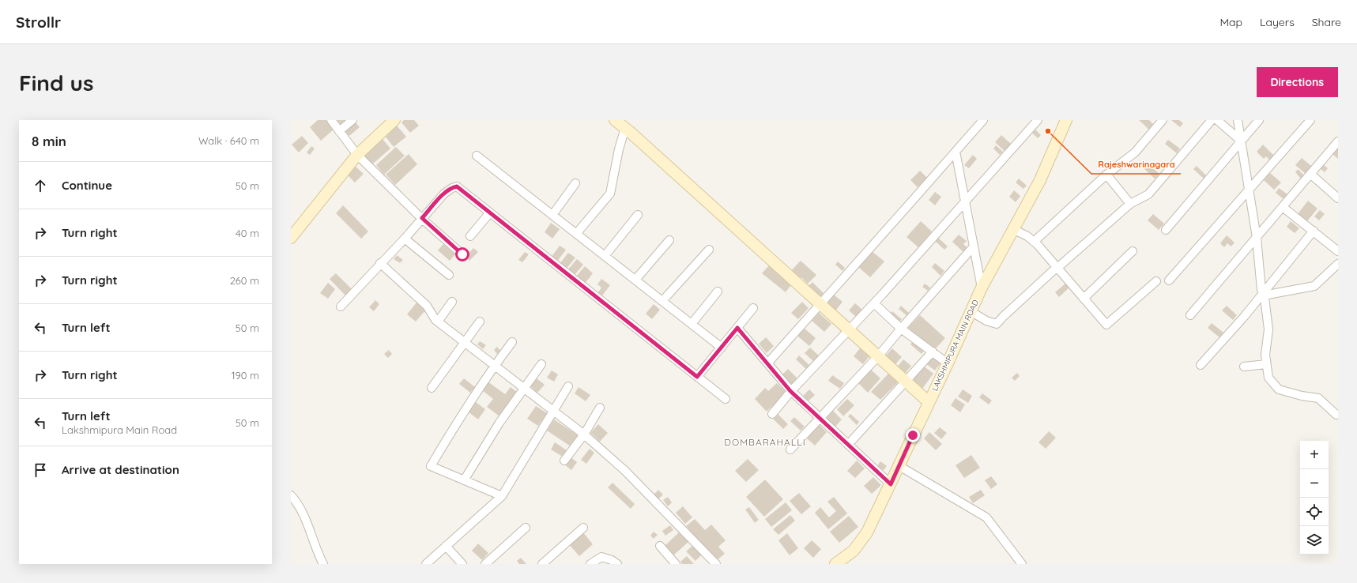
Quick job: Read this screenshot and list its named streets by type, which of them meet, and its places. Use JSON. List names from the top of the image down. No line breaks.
{"streets":{"street":["LAKSHMIPURA MAIN ROAD"]},"districts":["DOMBARAHALLI"],"places":["Rajeshwarinagara"],"page":{"header":"Strollr","nav":["Map","Layers","Share"],"buttons":"Directions","title":"Find us","heading":["8 min","Walk · 640 m"],"list":[["Continue","50 m"],["Turn right","40 m"],["Turn right","260 m"],["Turn left","50 m"],["Turn right","190 m"],["Turn left","Lakshmipura Main Road","50 m"],"Arrive at destination"],"map_buttons":["+","−"]}}
